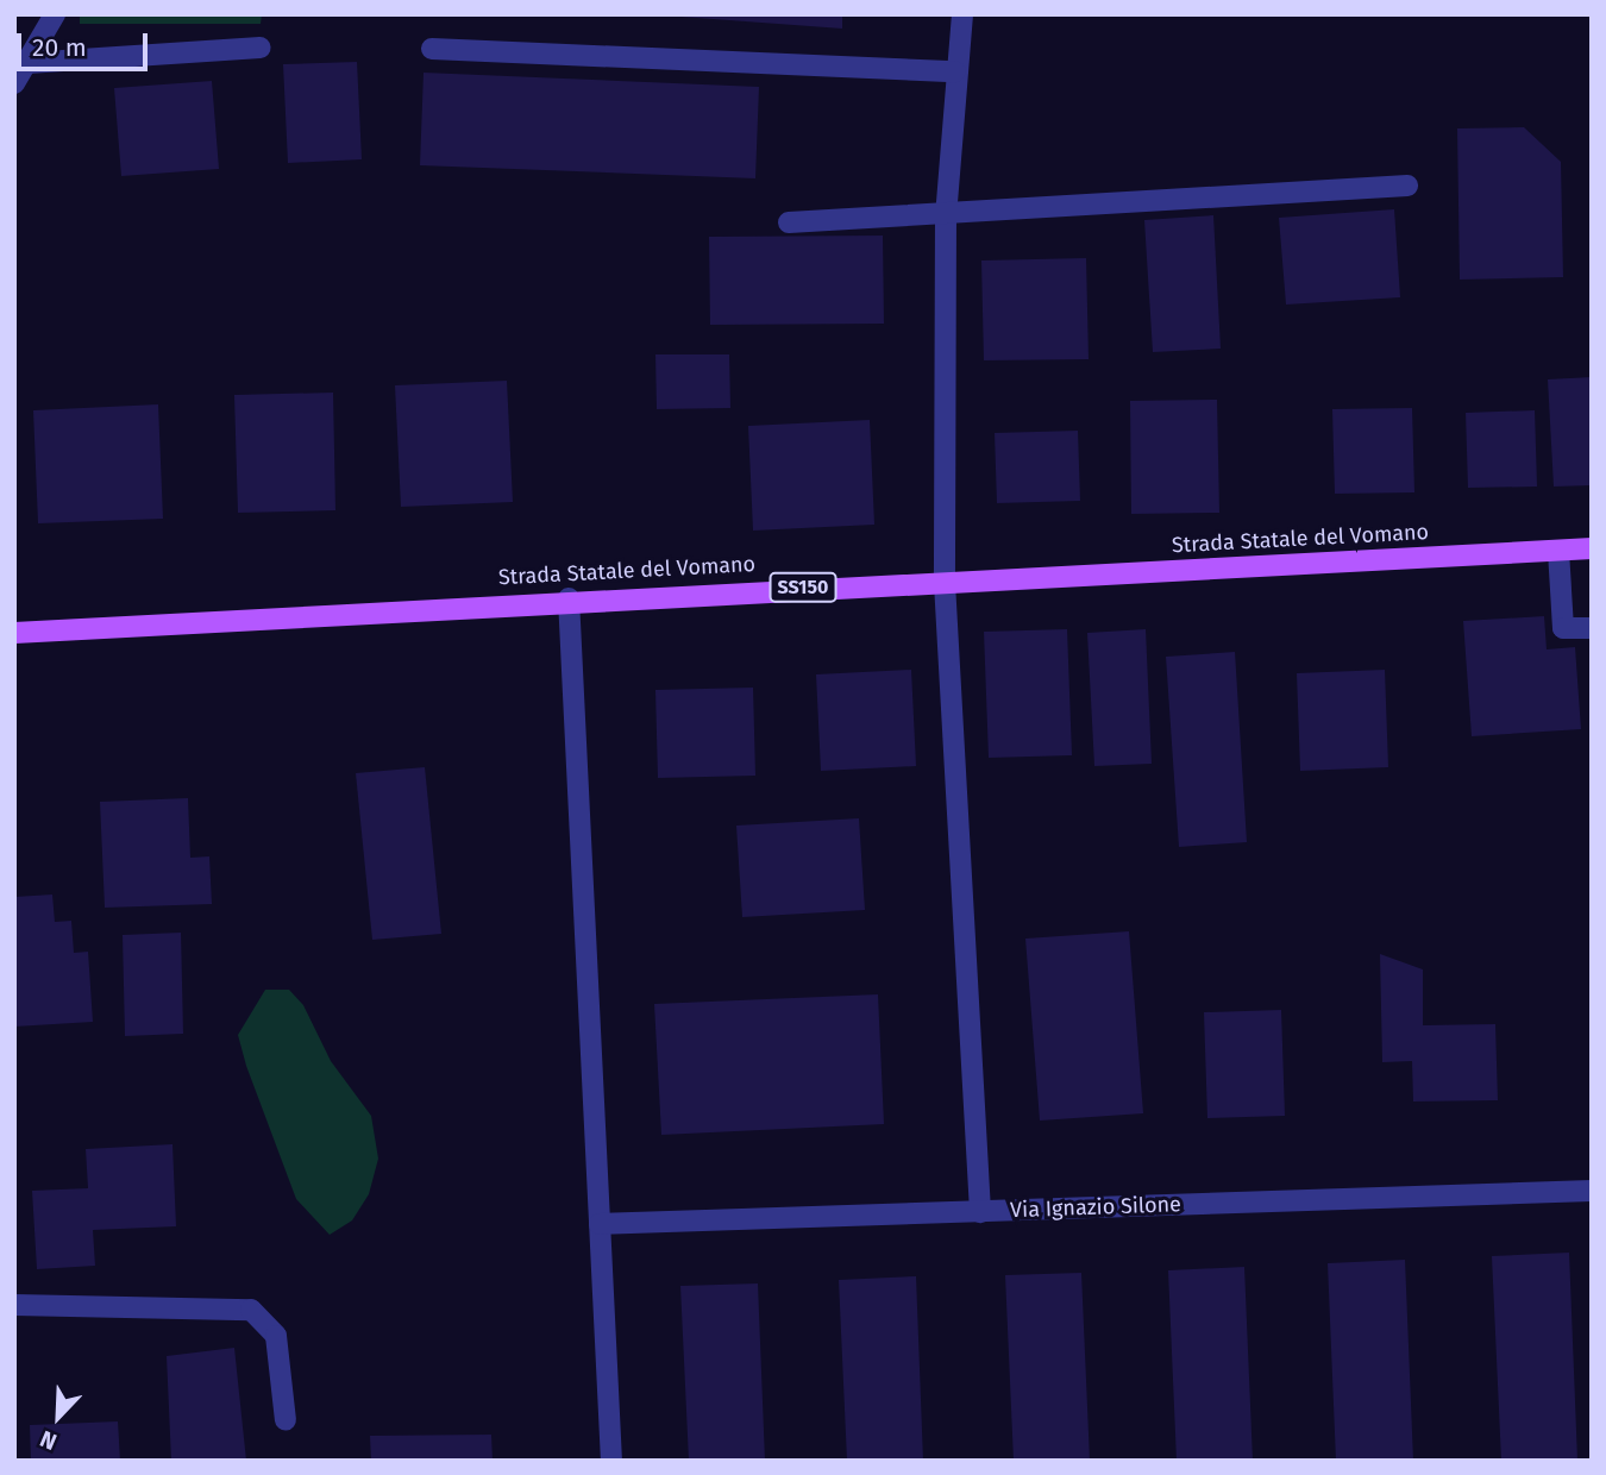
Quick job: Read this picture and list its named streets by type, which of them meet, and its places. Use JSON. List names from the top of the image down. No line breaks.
{"streets":{"main road":["Strada Statale del Vomano","SS150"],"street":["Via Ignazio Silone"]},"scale_bar":"20 m","north":"bottom left"}
